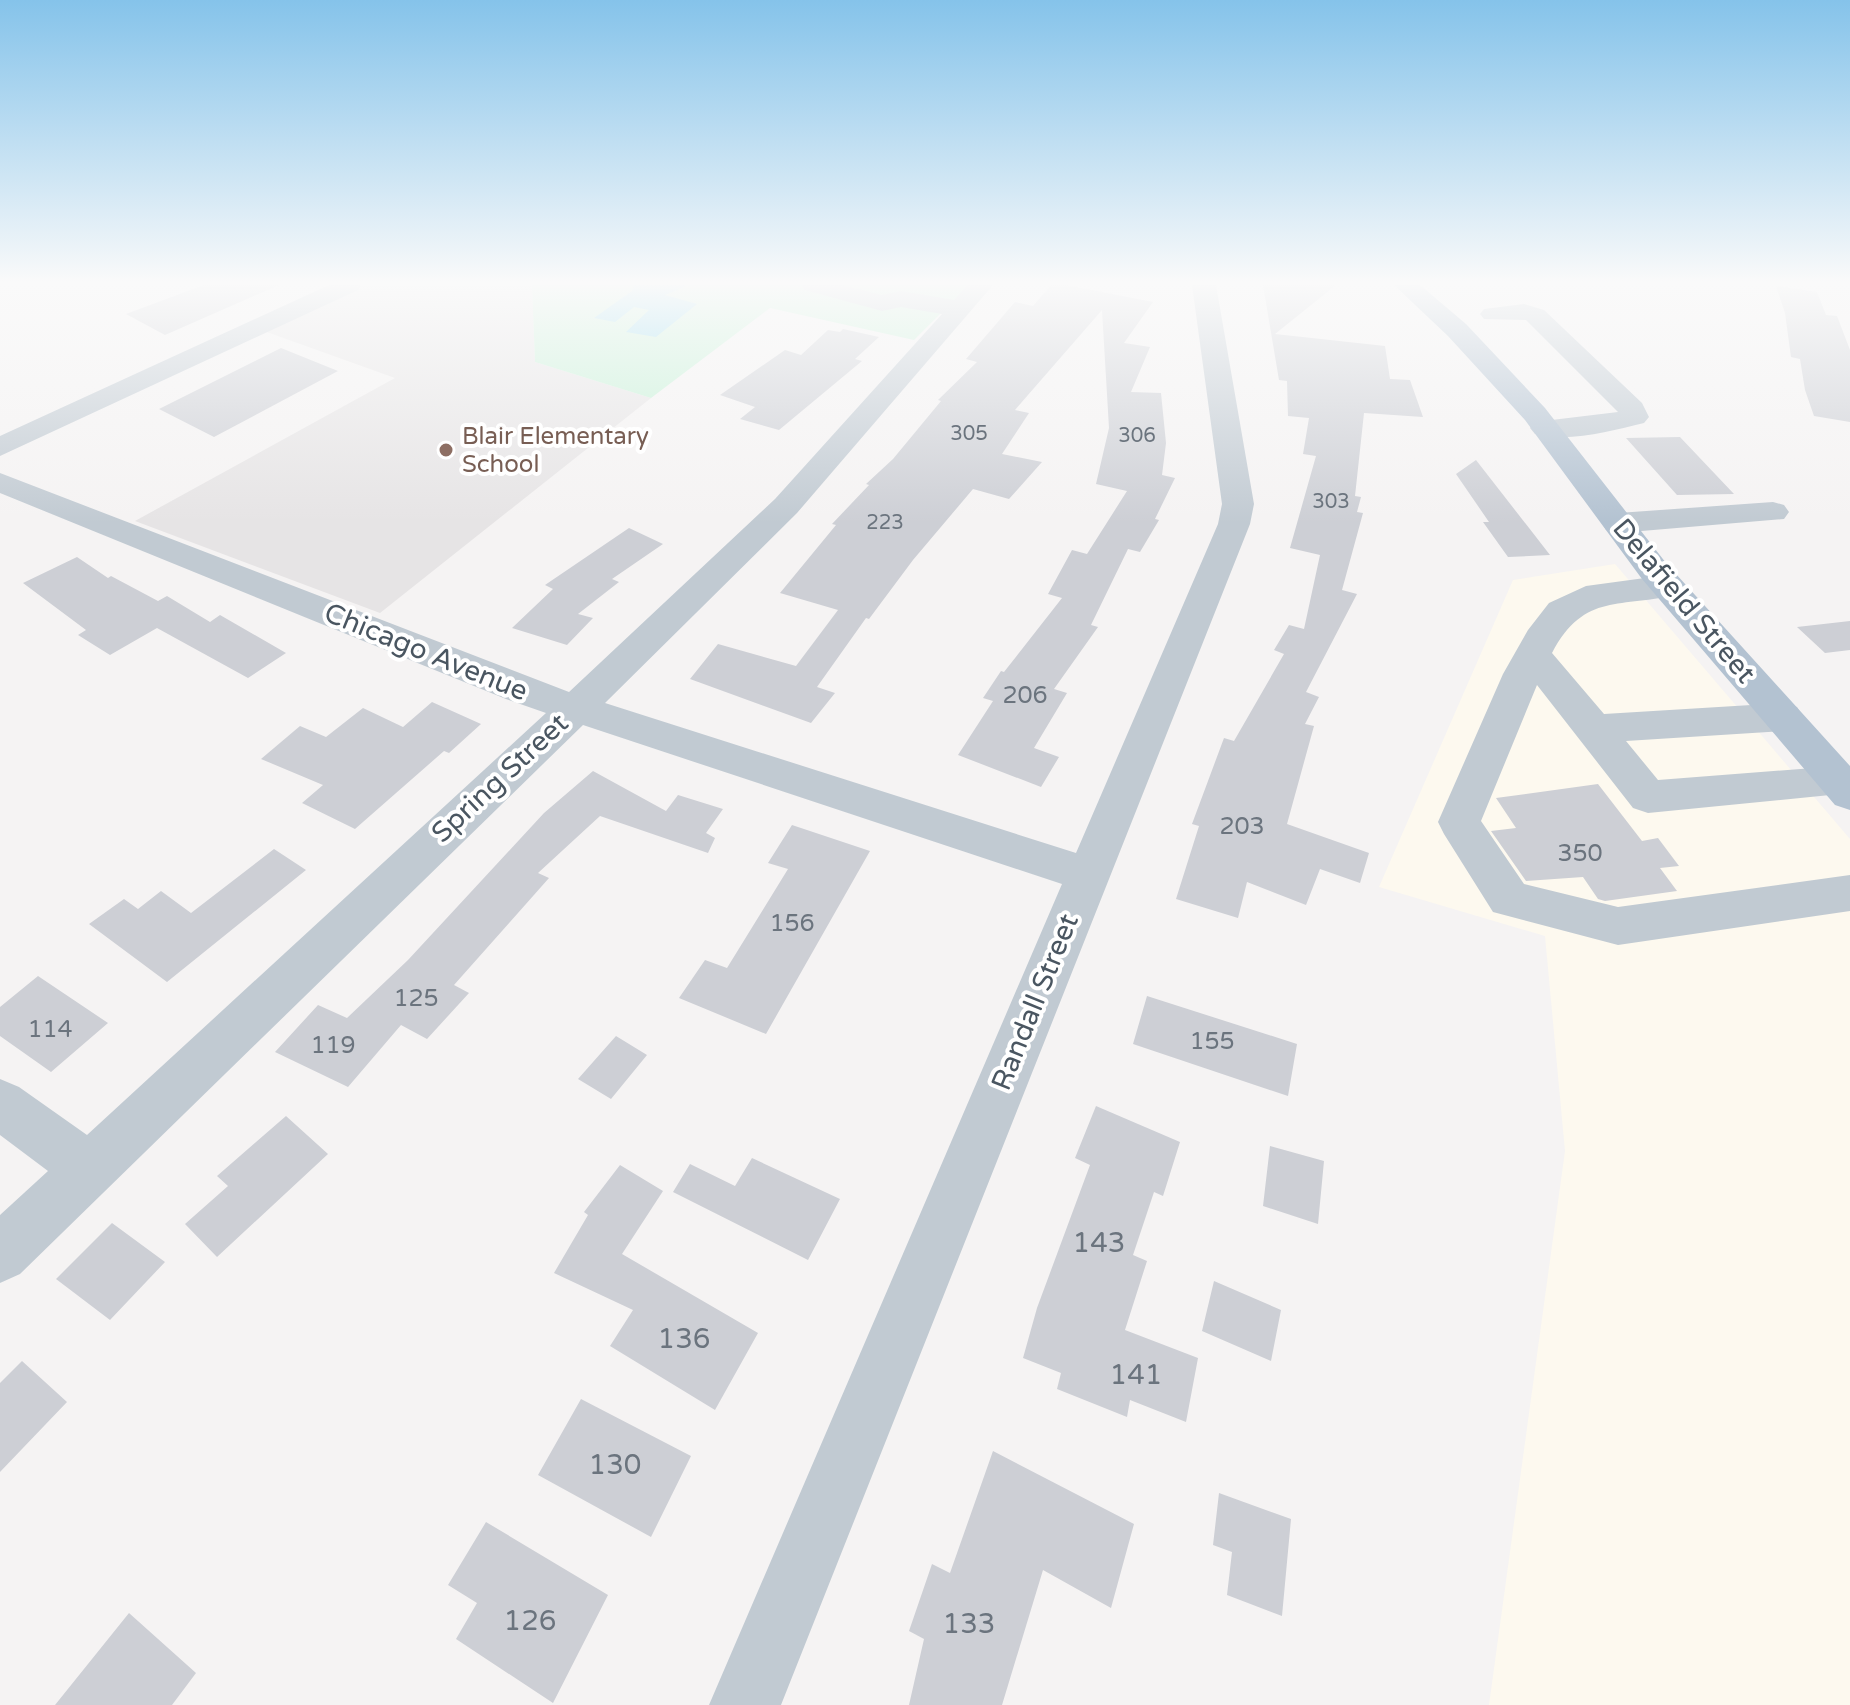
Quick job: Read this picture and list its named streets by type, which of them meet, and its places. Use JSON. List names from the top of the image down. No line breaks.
{"streets":{"main road":["Delafield Street"],"street":["Chicago Avenue","Spring Street","Randall Street"]},"crossings":[["Chicago Avenue","Spring Street"],["Chicago Avenue","Randall Street"]],"places":["Blair Elementary School"],"house_numbers":["305","306","303","223","206","203","350","156","125","114","155","119","143","136","141","130","126","133"]}
